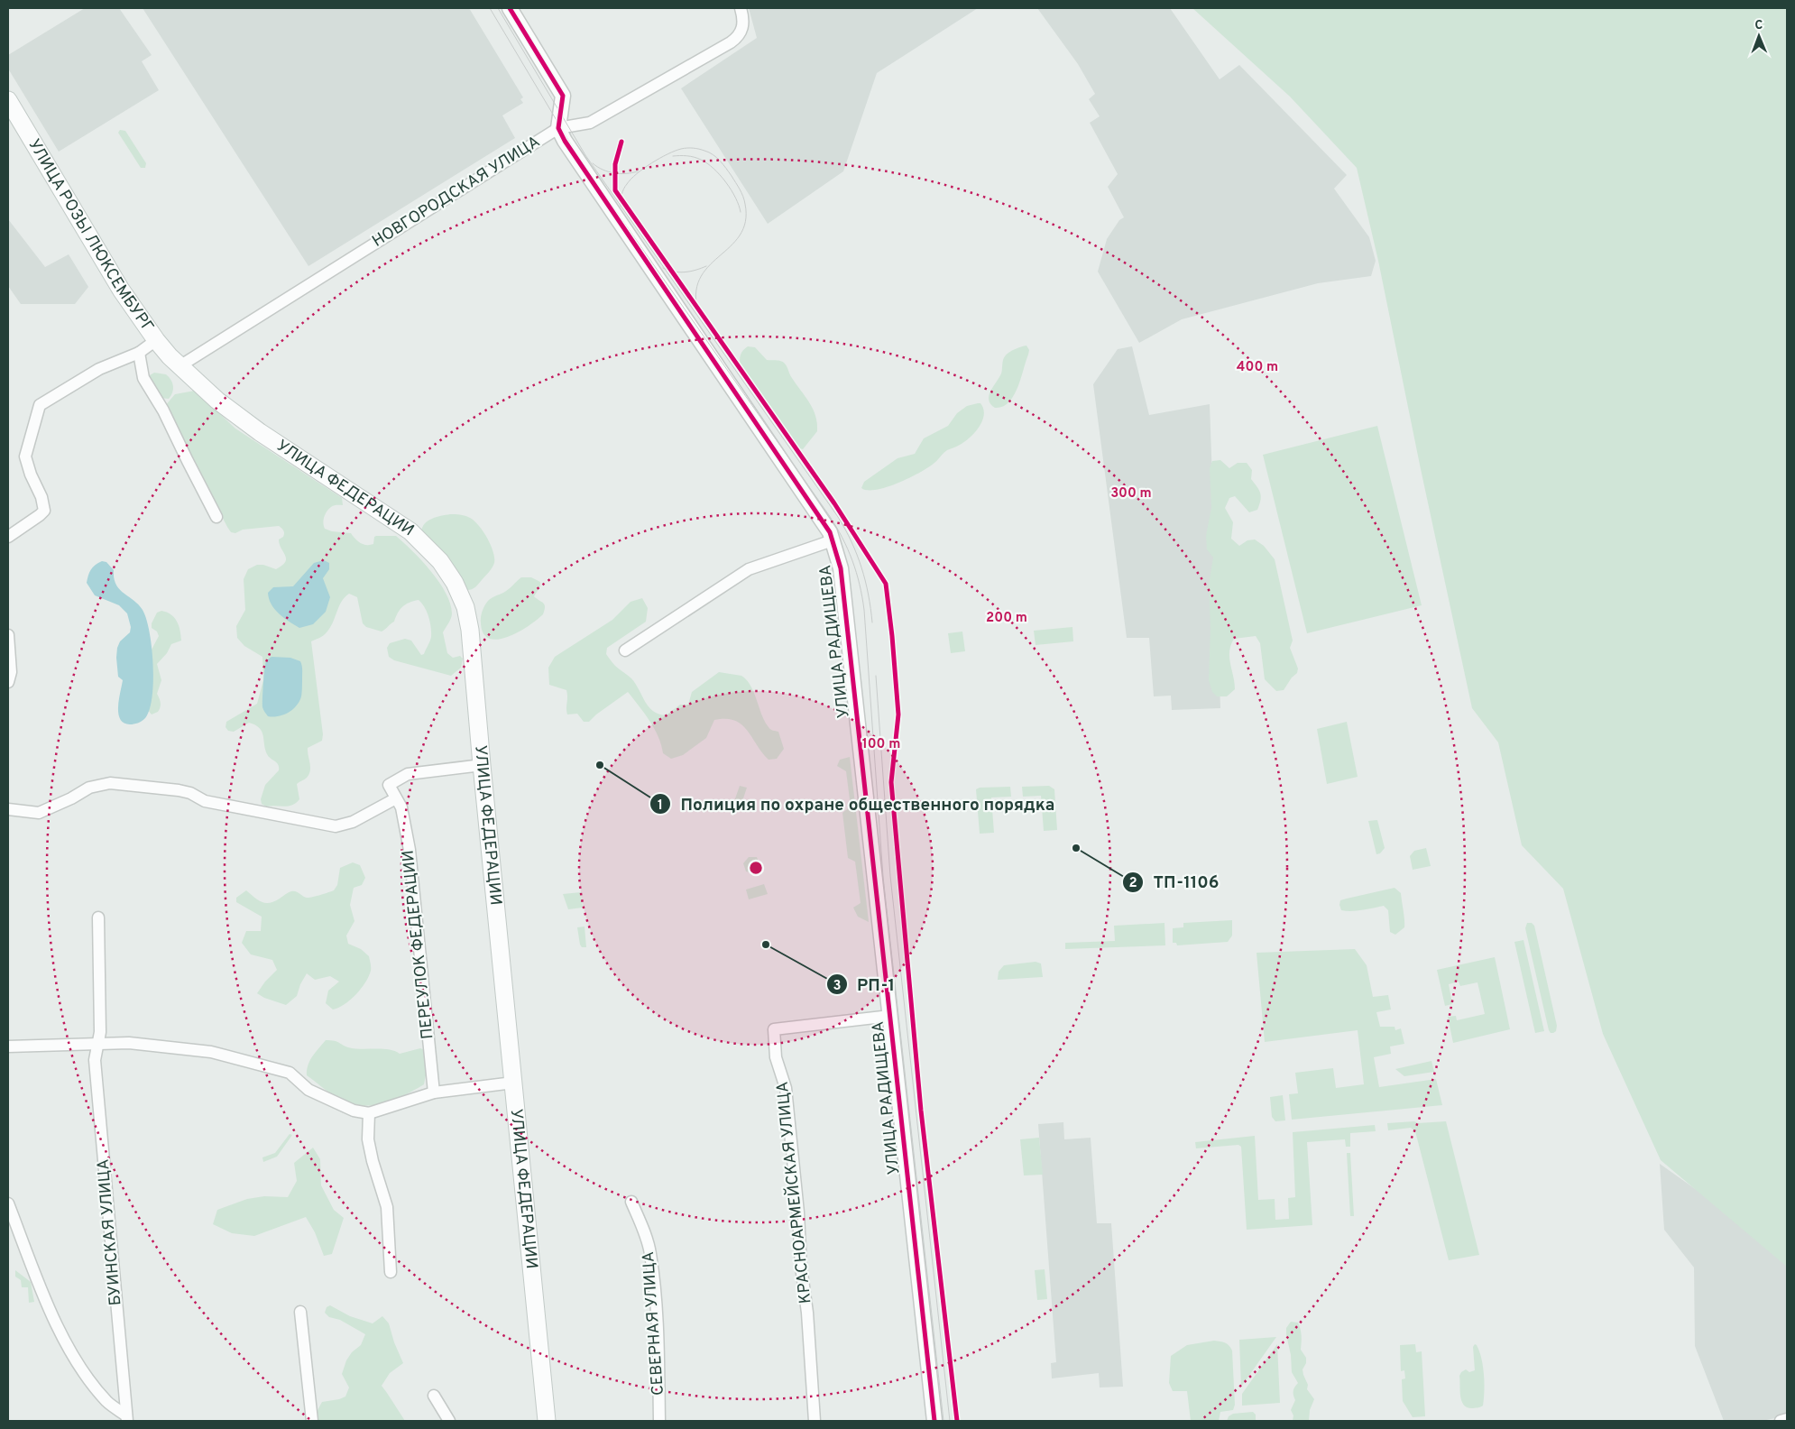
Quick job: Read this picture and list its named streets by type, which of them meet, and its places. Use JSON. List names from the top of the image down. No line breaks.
{"streets":{"main road":["УЛИЦА РОЗЫ ЛЮКСЕМБУРГ","УЛИЦА ФЕДЕРАЦИИ"],"street":["НОВГОРОДСКАЯ УЛИЦА","УЛИЦА РАДИЩЕВА","ПЕРЕУЛОК ФЕДЕРАЦИИ","КРАСНОАРМЕЙСКАЯ УЛИЦА","БУИНСКАЯ УЛИЦА","СЕВЕРНАЯ УЛИЦА"]},"crossings":[["НОВГОРОДСКАЯ УЛИЦА","УЛИЦА РОЗЫ ЛЮКСЕМБУРГ"],["НОВГОРОДСКАЯ УЛИЦА","УЛИЦА ФЕДЕРАЦИИ"],["НОВГОРОДСКАЯ УЛИЦА","УЛИЦА РАДИЩЕВА"],["УЛИЦА РОЗЫ ЛЮКСЕМБУРГ","УЛИЦА ФЕДЕРАЦИИ"],["УЛИЦА ФЕДЕРАЦИИ","ПЕРЕУЛОК ФЕДЕРАЦИИ"],["УЛИЦА РАДИЩЕВА","КРАСНОАРМЕЙСКАЯ УЛИЦА"]],"places":["Полиция по охране общественного порядка","ТП-1106","РП-1"],"north":"top","rings":["400 m","300 m","200 m","100 m"]}
